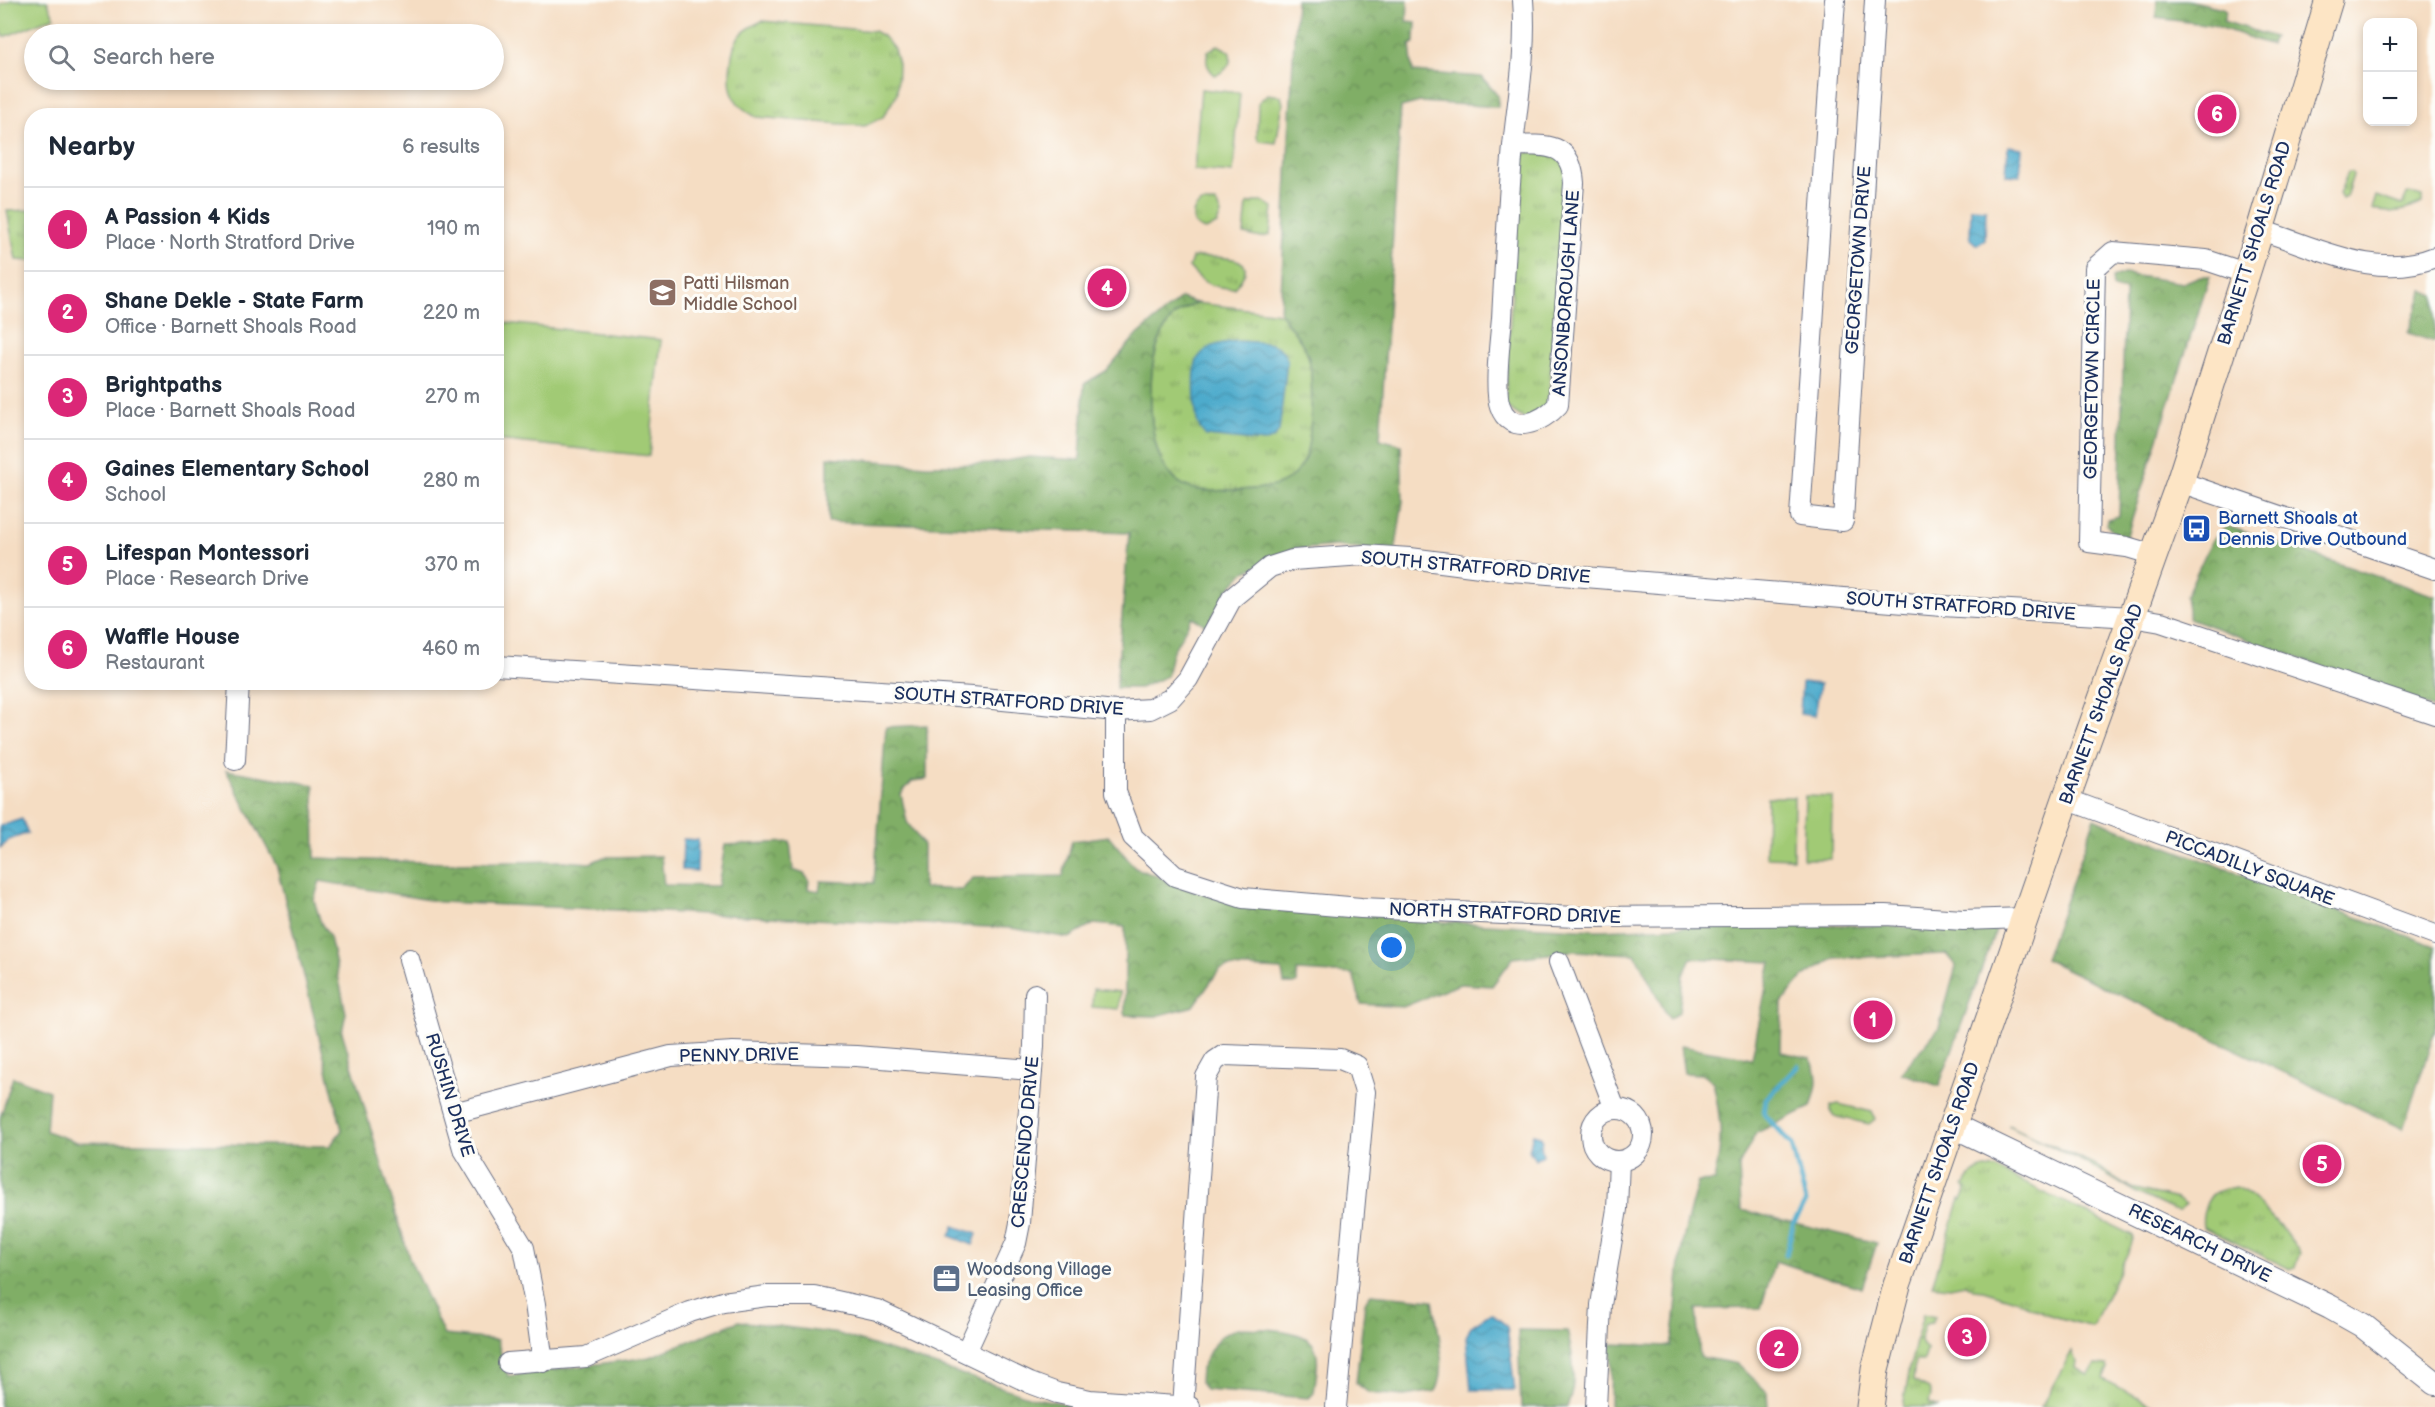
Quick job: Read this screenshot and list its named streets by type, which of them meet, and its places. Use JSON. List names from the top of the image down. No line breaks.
{"streets":{"main road":["BARNETT SHOALS ROAD"],"street":["GEORGETOWN DRIVE","ANSONBOROUGH LANE","GEORGETOWN CIRCLE","SOUTH STRATFORD DRIVE","PICCADILLY SQUARE","NORTH STRATFORD DRIVE","PENNY DRIVE","RUSHIN DRIVE","CRESCENDO DRIVE","RESEARCH DRIVE"]},"crossings":[["BARNETT SHOALS ROAD","GEORGETOWN CIRCLE"],["BARNETT SHOALS ROAD","SOUTH STRATFORD DRIVE"],["BARNETT SHOALS ROAD","PICCADILLY SQUARE"],["BARNETT SHOALS ROAD","NORTH STRATFORD DRIVE"],["BARNETT SHOALS ROAD","RESEARCH DRIVE"],["SOUTH STRATFORD DRIVE","NORTH STRATFORD DRIVE"],["PENNY DRIVE","RUSHIN DRIVE"],["PENNY DRIVE","CRESCENDO DRIVE"]],"places":{"school or university":["Patti Hilsman Middle School"],"bus stop":["Barnett Shoals at Dennis Drive Outbound"],"office":["Woodsong Village Leasing Office"]},"page":{"map_buttons":["+","−"],"search":"Search here","pins":["6","4","1","5","3","2"],"heading":["Nearby","6 results"],"list":[{"mark":"1","name":"A Passion 4 Kids","note":"Place · North Stratford Drive","value":"190 m"},{"mark":"2","name":"Shane Dekle - State Farm","note":"Office · Barnett Shoals Road","value":"220 m"},{"mark":"3","name":"Brightpaths","note":"Place · Barnett Shoals Road","value":"270 m"},{"mark":"4","name":"Gaines Elementary School","note":"School","value":"280 m"},{"mark":"5","name":"Lifespan Montessori","note":"Place · Research Drive","value":"370 m"},{"mark":"6","name":"Waffle House","note":"Restaurant","value":"460 m"}]}}
